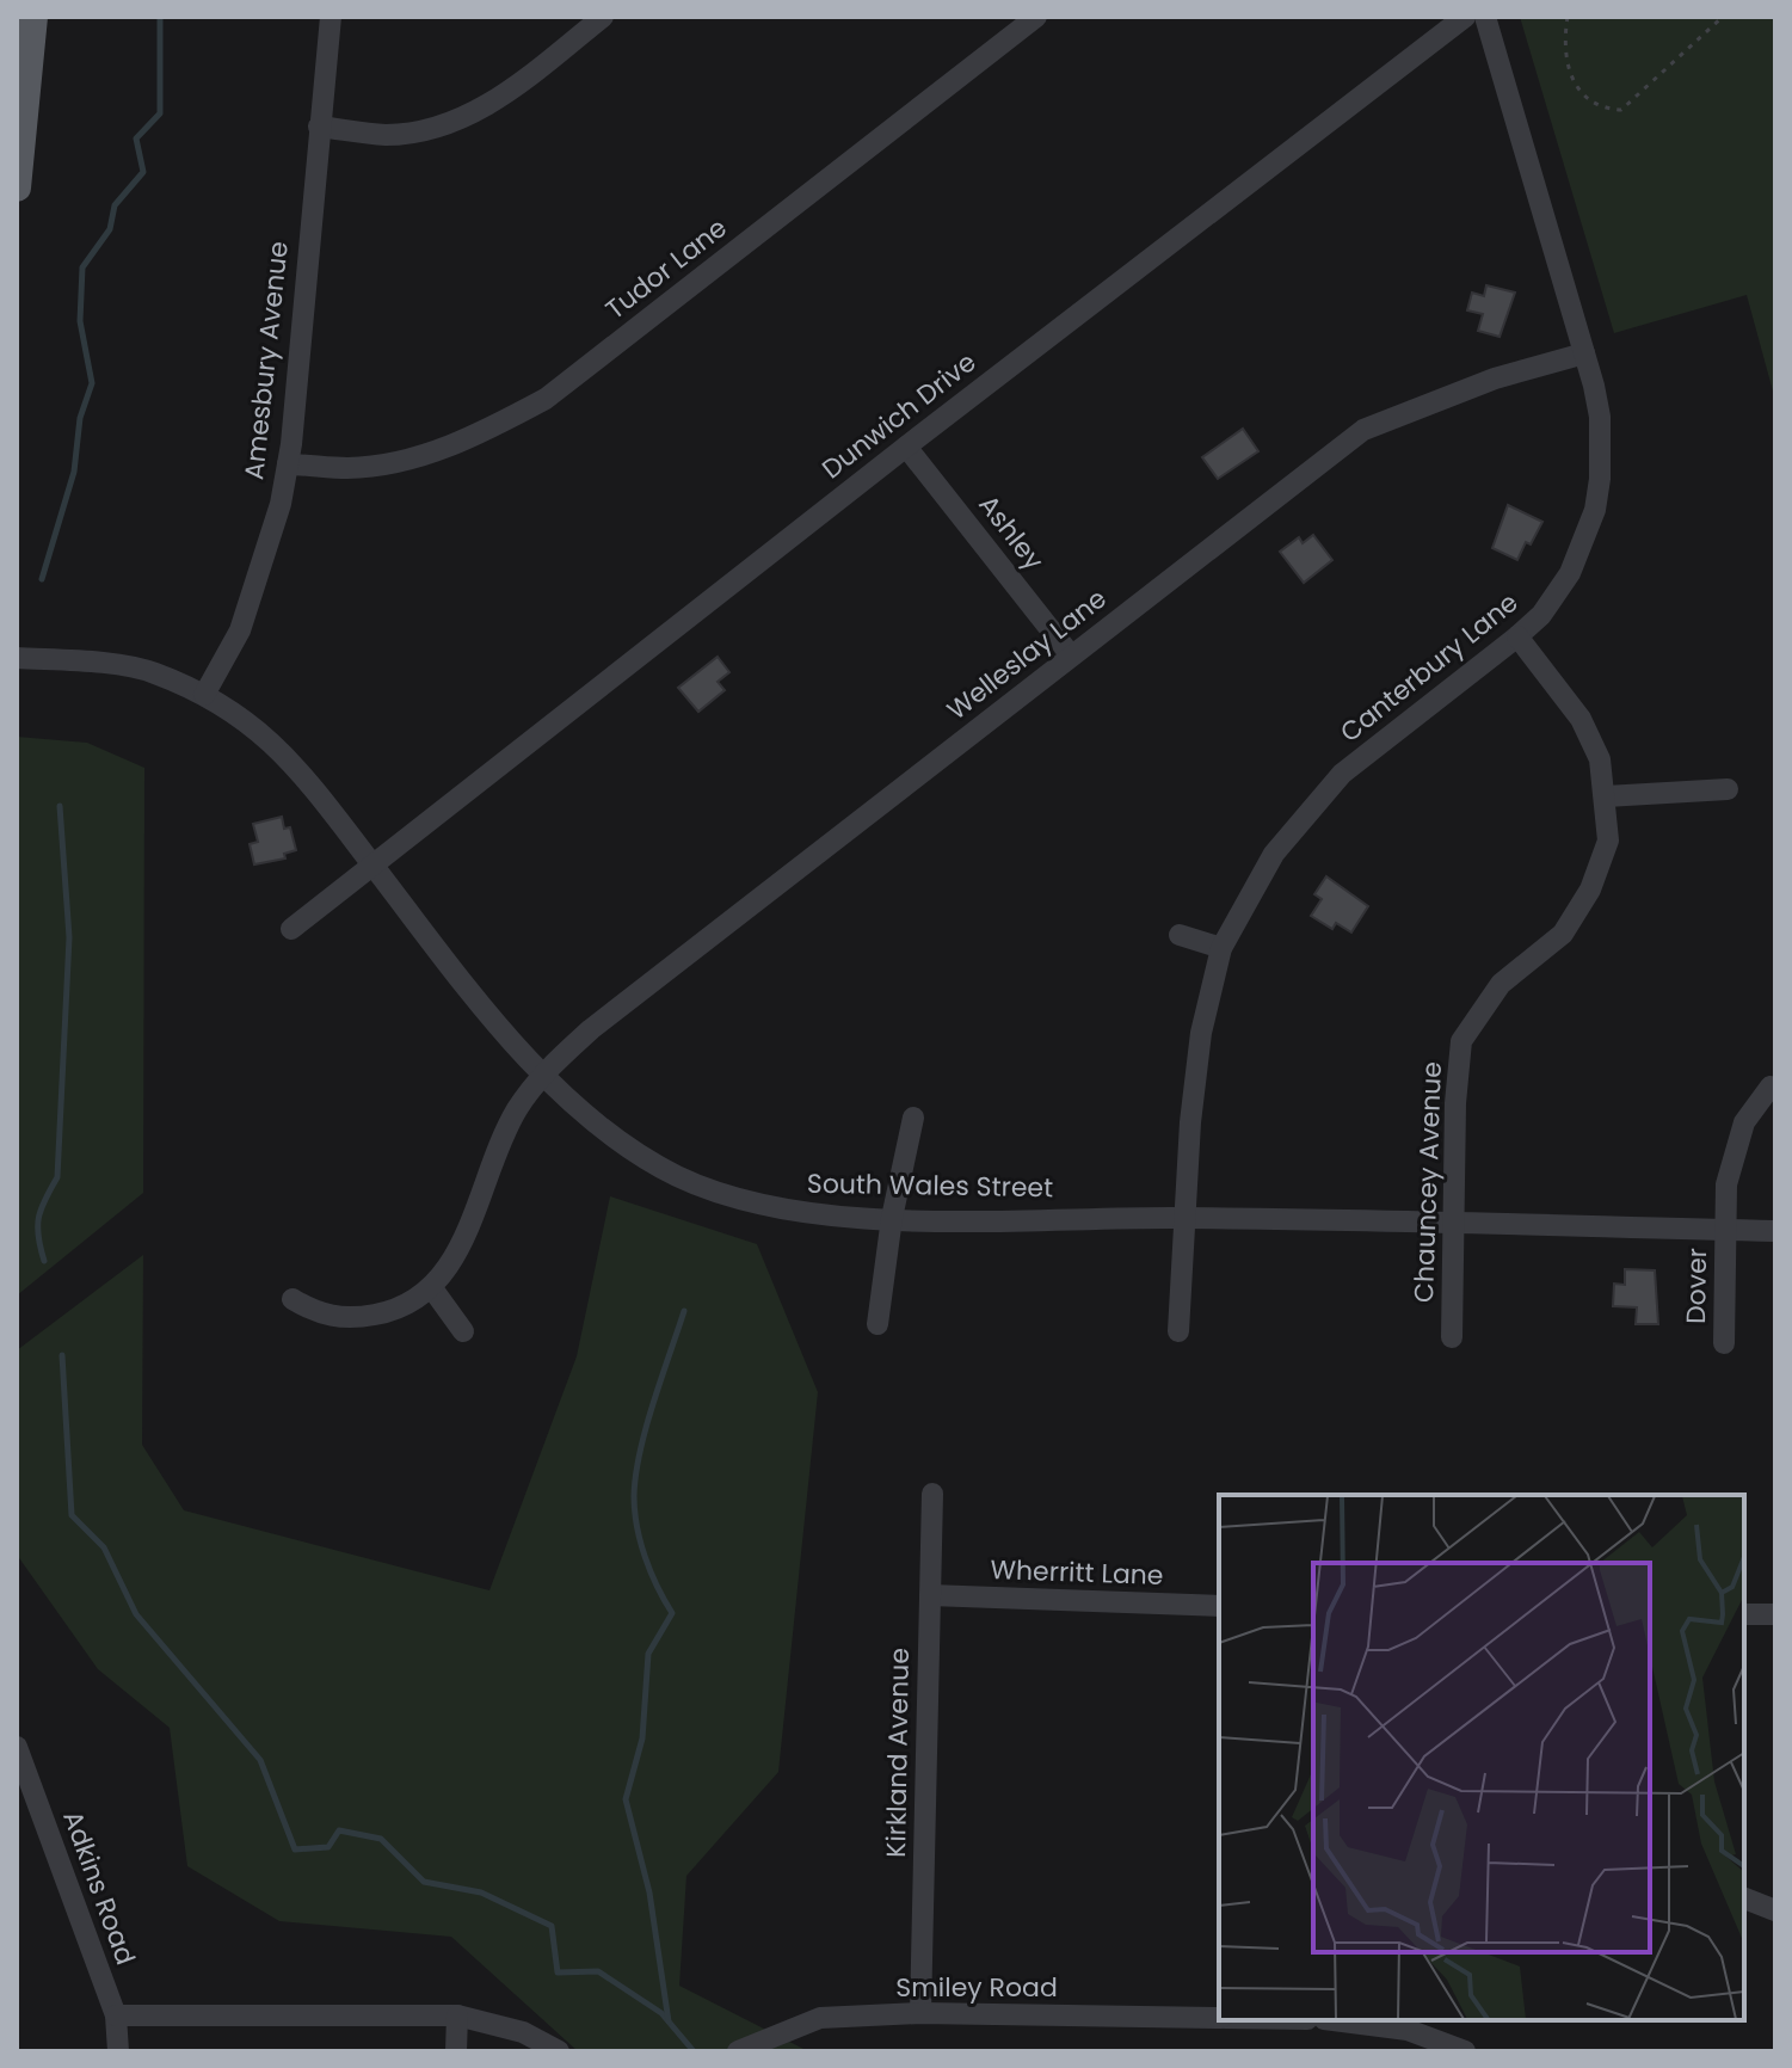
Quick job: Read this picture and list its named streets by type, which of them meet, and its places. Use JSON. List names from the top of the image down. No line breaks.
{"streets":{"street":["Tudor Lane","Amesbury Avenue","Dunwich Drive","Ashley","Welleslay Lane","Canterbury Lane","Chauncey Avenue","South Wales Street","Dover","Wherritt Lane","Kirkland Avenue","Adkins Road","Smiley Road"]},"crossings":[["Tudor Lane","Amesbury Avenue"],["Amesbury Avenue","South Wales Street"],["Dunwich Drive","Ashley"],["Dunwich Drive","South Wales Street"],["Ashley","Welleslay Lane"],["Welleslay Lane","Canterbury Lane"],["Welleslay Lane","South Wales Street"],["Canterbury Lane","Chauncey Avenue"],["Canterbury Lane","South Wales Street"],["Chauncey Avenue","South Wales Street"],["South Wales Street","Dover"],["Wherritt Lane","Kirkland Avenue"],["Kirkland Avenue","Smiley Road"]]}
